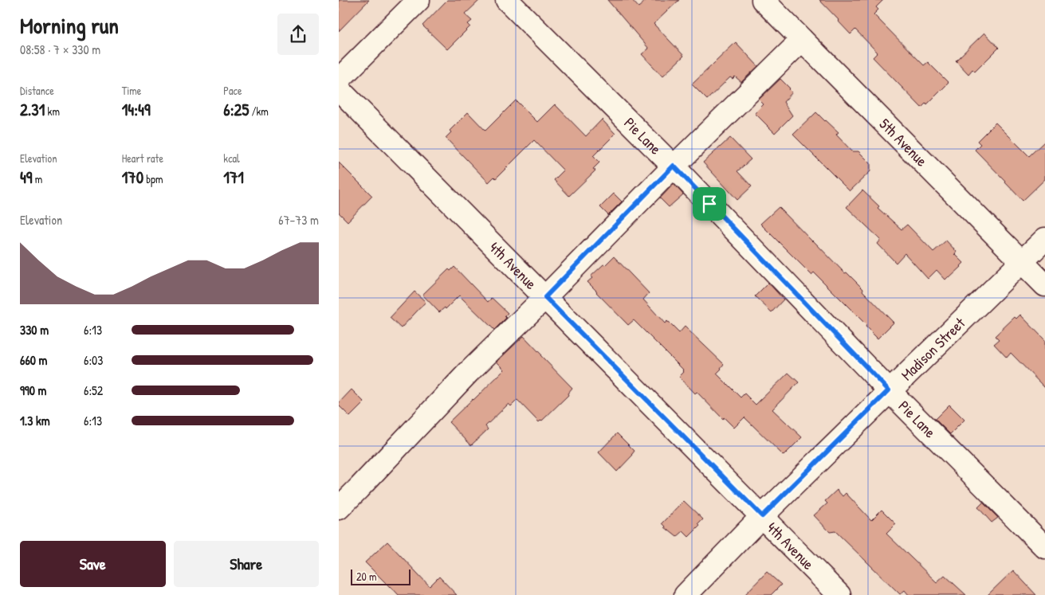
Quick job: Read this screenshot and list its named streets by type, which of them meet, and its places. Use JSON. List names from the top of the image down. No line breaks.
{"streets":{"street":["Pie Lane","5th Avenue","4th Avenue","Madison Street"]},"crossings":[["Pie Lane","Madison Street"],["5th Avenue","Madison Street"],["4th Avenue","Madison Street"]],"scale_bar":"20 m","page":{"heading":["Morning run","08:58 · 7 × 330 m"],"stats":[["Distance","2.31 km"],["Time","14:49"],["Pace","6:25 /km"],["Elevation","49 m"],["Heart rate","170 bpm"],["kcal","171"]],"chart":["Elevation","67–73 m"],"list":[{"name":"330 m","note":"6:13"},{"name":"660 m","note":"6:03"},{"name":"990 m","note":"6:52"},{"name":"1.3 km","note":"6:13"}],"buttons":["Save","Share"],"scale":"20 m"}}
